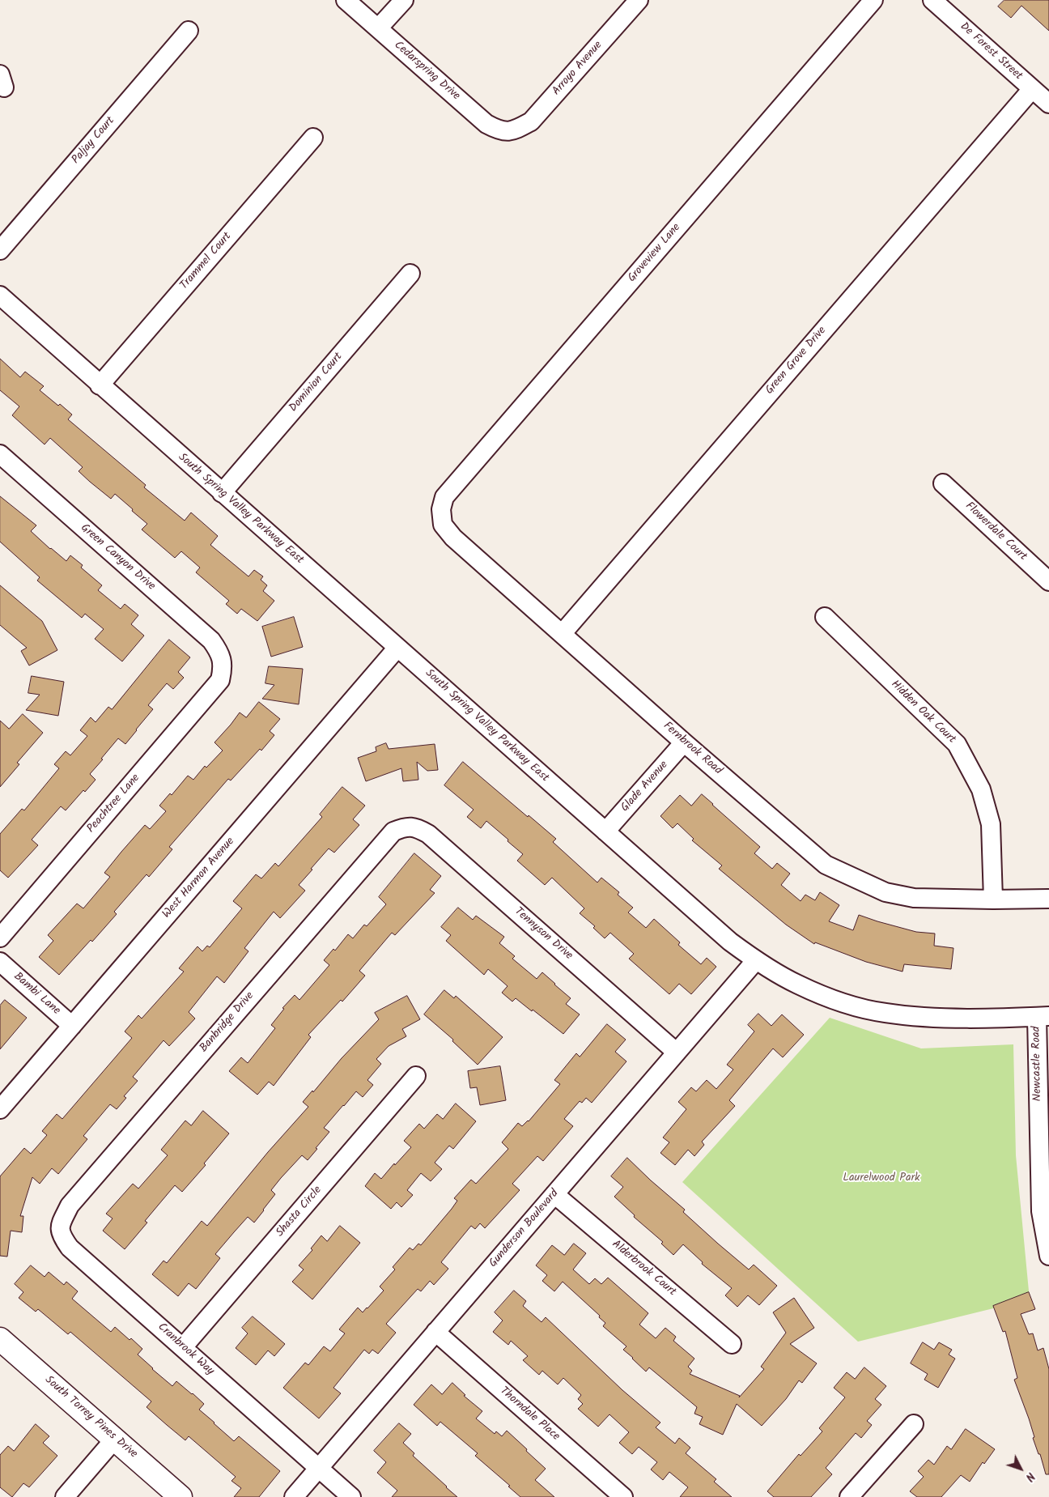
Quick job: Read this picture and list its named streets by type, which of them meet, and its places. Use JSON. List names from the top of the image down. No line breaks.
{"streets":{"main road":["South Torrey Pines Drive"],"street":["De Forest Street","Arroyo Avenue","Cedarspring Drive","Paljay Court","Groveview Lane","Trammel Court","Green Grove Drive","Dominion Court","South Spring Valley Parkway East","Flowerdale Court","Green Canyon Drive","Hidden Oak Court","Fernbrook Road","Glade Avenue","Peachtree Lane","West Harmon Avenue","Tennyson Drive","Bambi Lane","Banbridge Drive","Newcastle Road","Shasta Circle","Gunderson Boulevard","Alderbrook Court","Cranbrook Way","Thorndale Place"]},"crossings":[["De Forest Street","Green Grove Drive"],["Arroyo Avenue","Cedarspring Drive"],["Groveview Lane","Fernbrook Road"],["Trammel Court","South Spring Valley Parkway East"],["Green Grove Drive","Fernbrook Road"],["Dominion Court","South Spring Valley Parkway East"],["South Spring Valley Parkway East","Glade Avenue"],["South Spring Valley Parkway East","West Harmon Avenue"],["South Spring Valley Parkway East","Newcastle Road"],["South Spring Valley Parkway East","Gunderson Boulevard"],["Green Canyon Drive","Peachtree Lane"],["Hidden Oak Court","Fernbrook Road"],["Fernbrook Road","Glade Avenue"],["West Harmon Avenue","Bambi Lane"],["Tennyson Drive","Banbridge Drive"],["Tennyson Drive","Gunderson Boulevard"],["Banbridge Drive","Cranbrook Way"],["Shasta Circle","Cranbrook Way"],["Gunderson Boulevard","Alderbrook Court"],["Gunderson Boulevard","Cranbrook Way"],["Gunderson Boulevard","Thorndale Place"]],"parks":["Laurelwood Park"],"north":"bottom right"}
